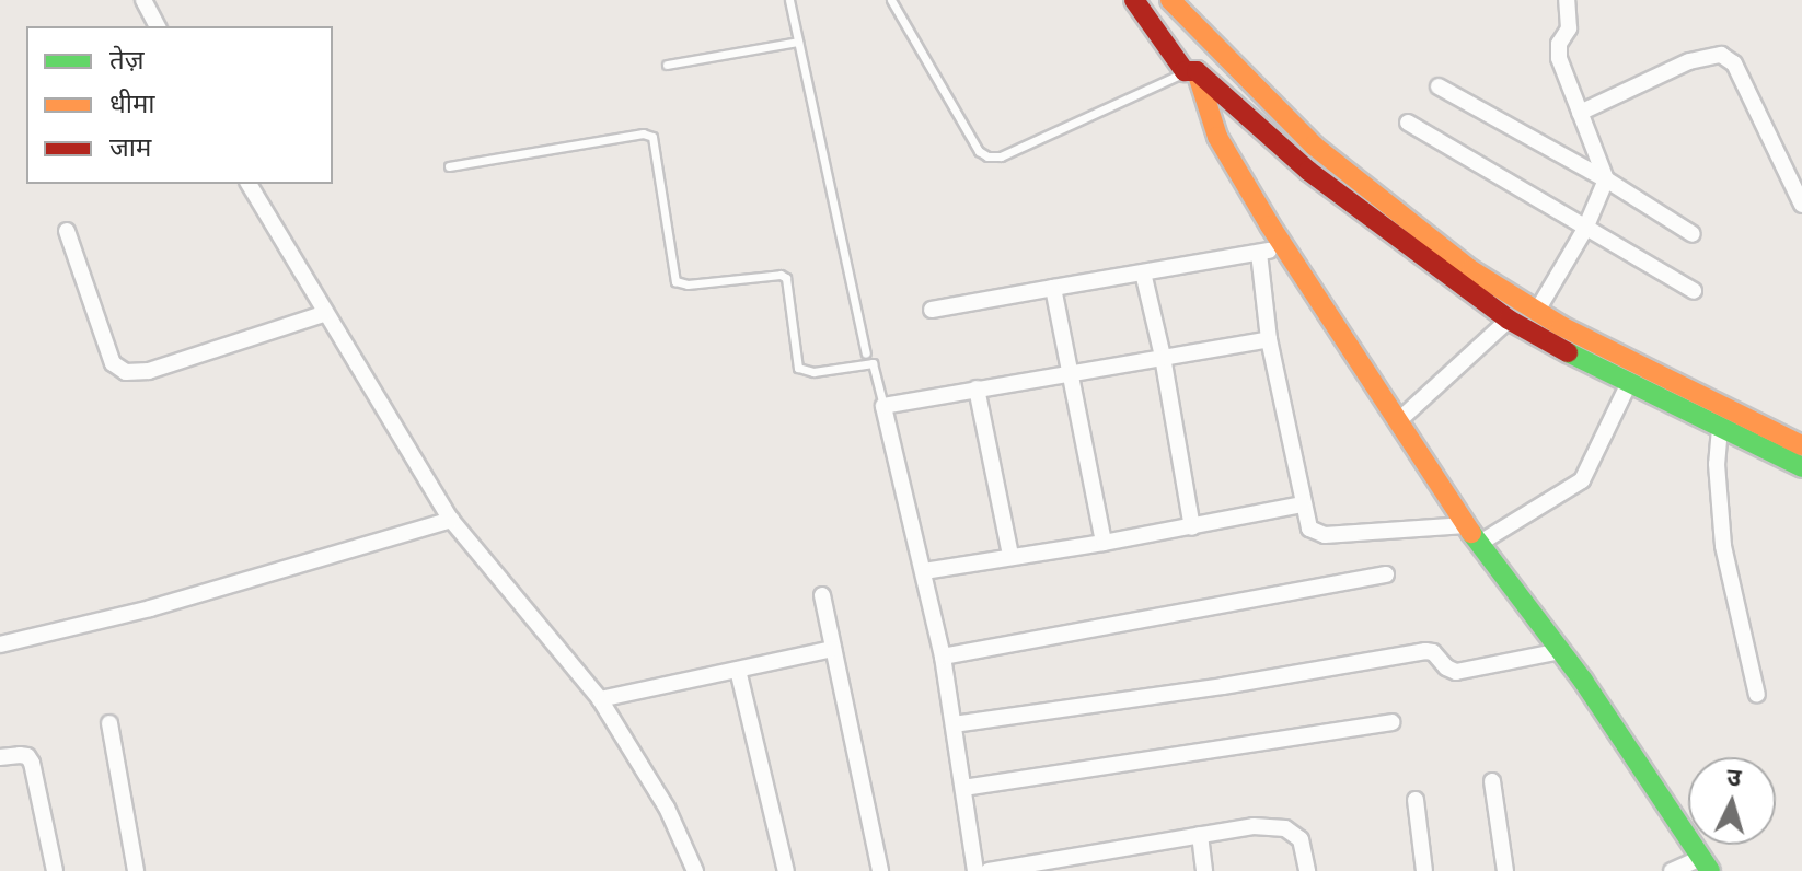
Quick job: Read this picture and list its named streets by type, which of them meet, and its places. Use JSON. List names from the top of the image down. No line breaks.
{"legend":["तेज़","धीमा","जाम"],"north":"top"}
